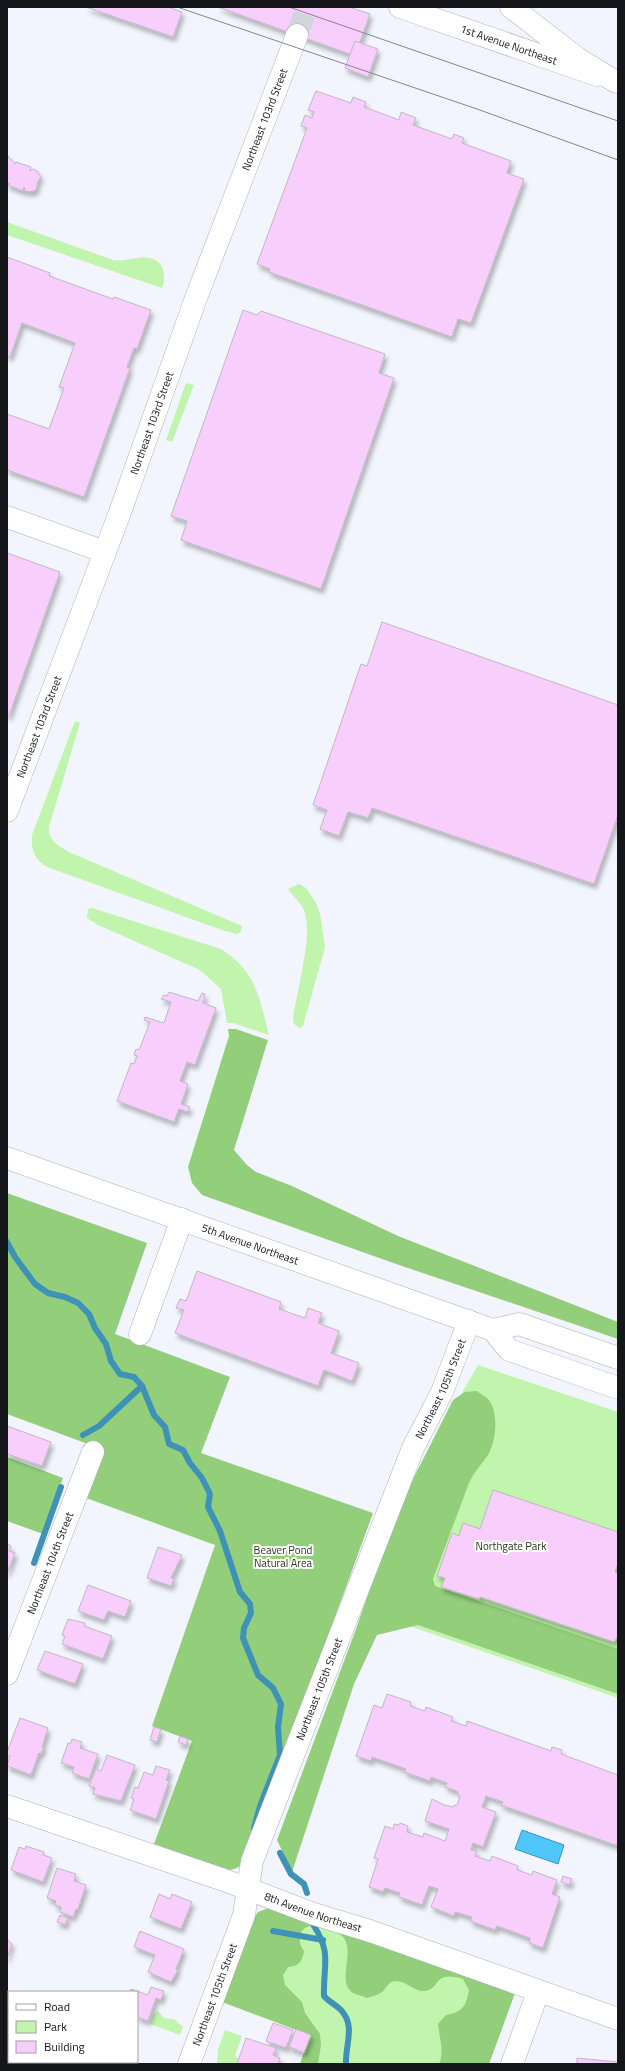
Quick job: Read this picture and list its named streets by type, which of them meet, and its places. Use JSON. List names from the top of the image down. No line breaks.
{"streets":{"main road":["1st Avenue Northeast","Northeast 103rd Street","5th Avenue Northeast","Northeast 105th Street","Northeast 104th Street","8th Avenue Northeast"]},"crossings":[["5th Avenue Northeast","Northeast 105th Street"],["Northeast 105th Street","8th Avenue Northeast"]],"parks":["Northgate Park","Beaver Pond Natural Area"],"legend":["Road","Park","Building"]}
